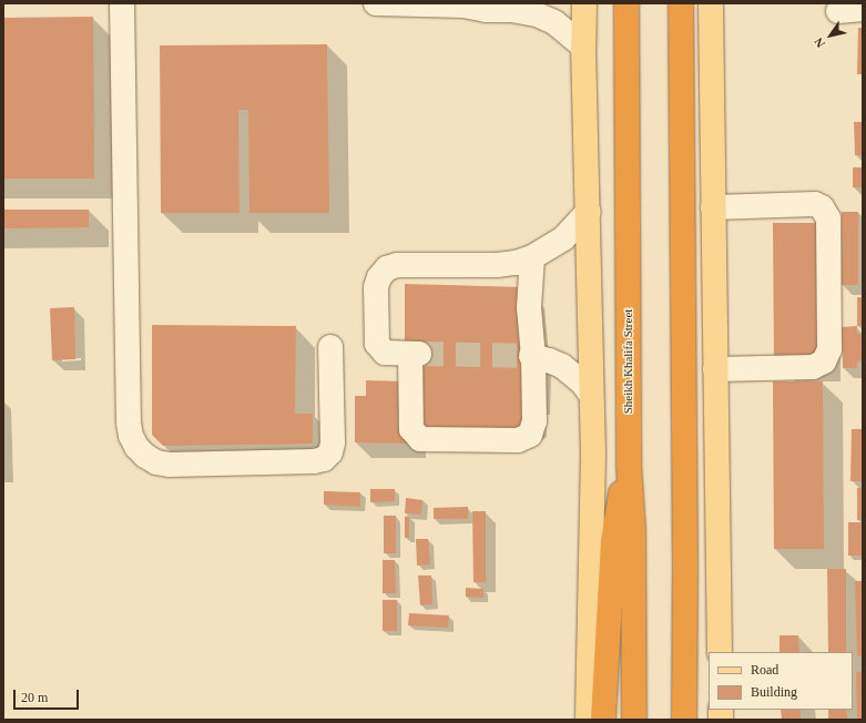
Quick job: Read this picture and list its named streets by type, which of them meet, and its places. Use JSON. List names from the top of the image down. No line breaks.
{"streets":{"highway":["Sheikh Khalifa Street"]},"legend":["Road","Building"],"scale_bar":"20 m","north":"bottom left"}
